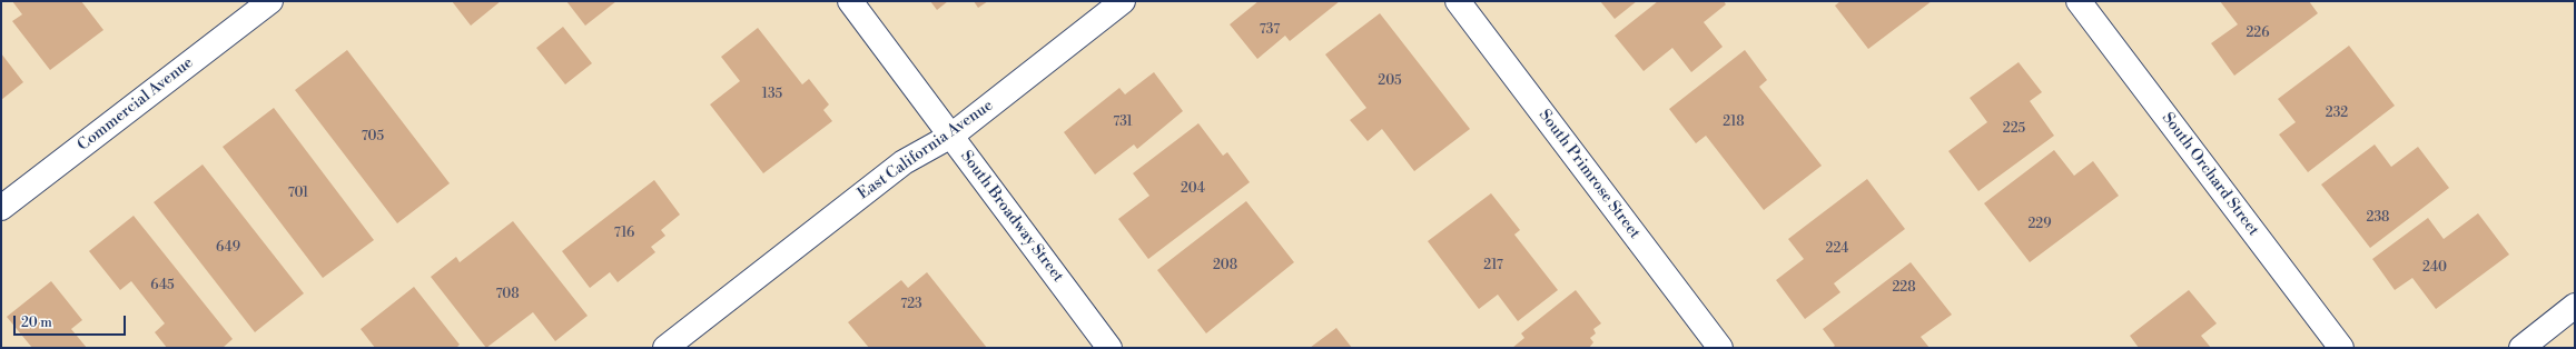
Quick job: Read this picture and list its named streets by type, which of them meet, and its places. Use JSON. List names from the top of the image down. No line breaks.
{"streets":{"street":["Commercial Avenue","East California Avenue","South Primrose Street","South Orchard Street","South Broadway Street"]},"crossings":[["East California Avenue","South Broadway Street"]],"house_numbers":["737","226","205","135","232","731","218","225","705","204","701","238","229","716","649","224","208","217","240","645","228","708","723"],"scale_bar":"20 m"}
